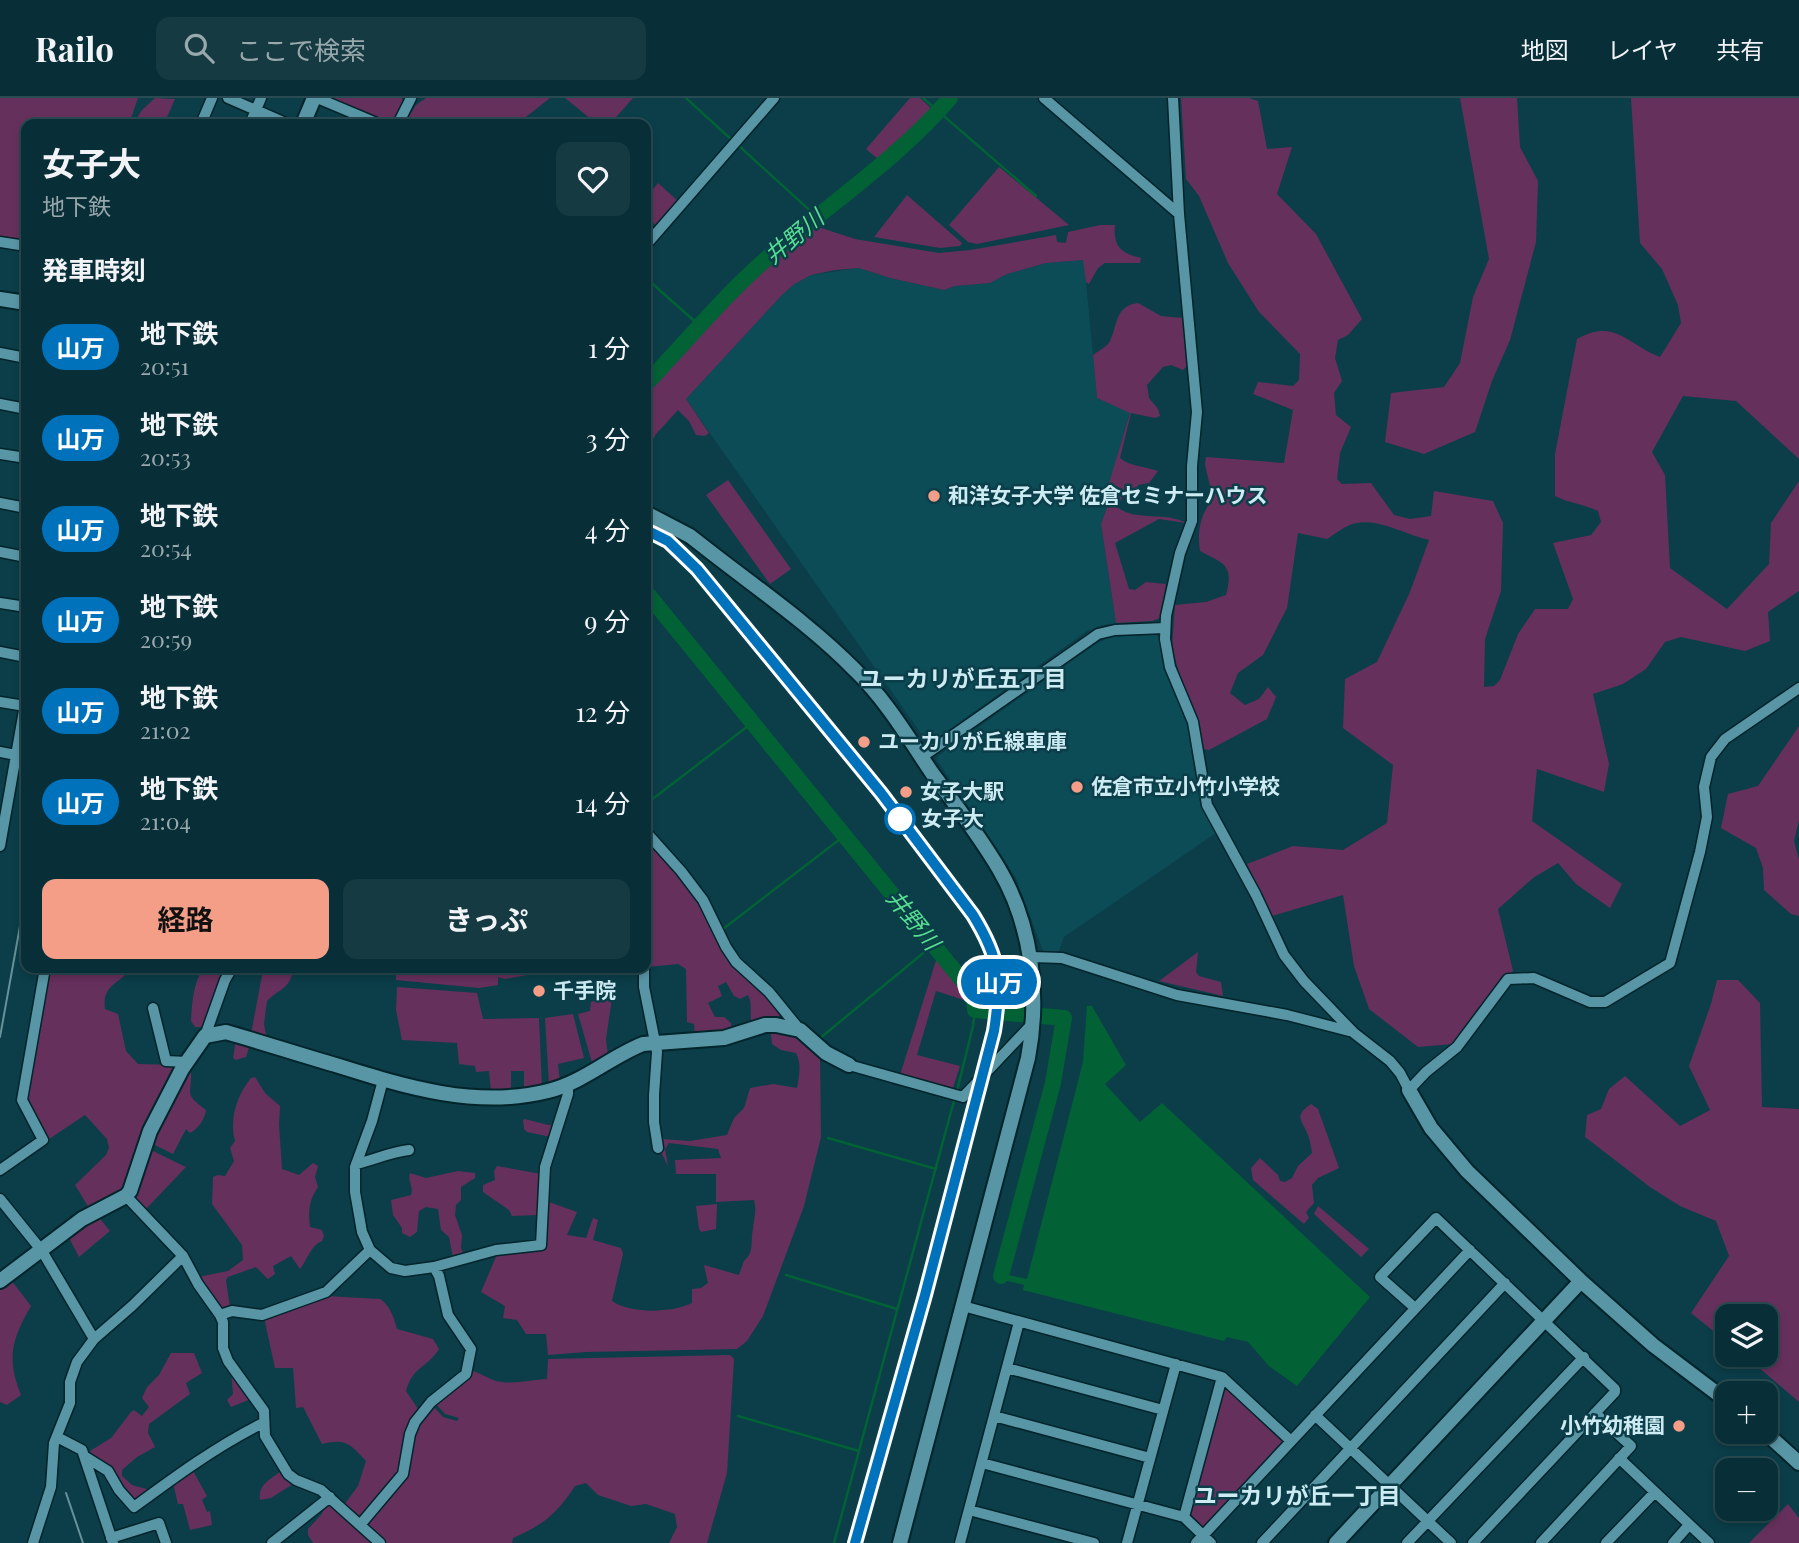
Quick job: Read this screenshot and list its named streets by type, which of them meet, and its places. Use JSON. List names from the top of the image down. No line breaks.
{"districts":["ユーカリが丘五丁目","ユーカリが丘一丁目"],"water":["井野川"],"places":["和洋女子大学 佐倉セミナーハウス","ユーカリが丘線車庫","佐倉市立小竹小学校","女子大駅","女子大","千手院","小竹幼稚園"],"lines":["metro line 山万"],"page":{"header":"Railo","search":"ここで検索","nav":["地図","レイヤ","共有"],"on_map":"山万","heading":[["女子大","地下鉄"],"発車時刻"],"list":[{"mark":"山万","name":"地下鉄","note":"20:51","value":"1 分"},{"mark":"山万","name":"地下鉄","note":"20:53","value":"3 分"},{"mark":"山万","name":"地下鉄","note":"20:54","value":"4 分"},{"mark":"山万","name":"地下鉄","note":"20:59","value":"9 分"},{"mark":"山万","name":"地下鉄","note":"21:02","value":"12 分"},{"mark":"山万","name":"地下鉄","note":"21:04","value":"14 分"}],"buttons":["経路","きっぷ"],"map_buttons":["+","−"]}}
